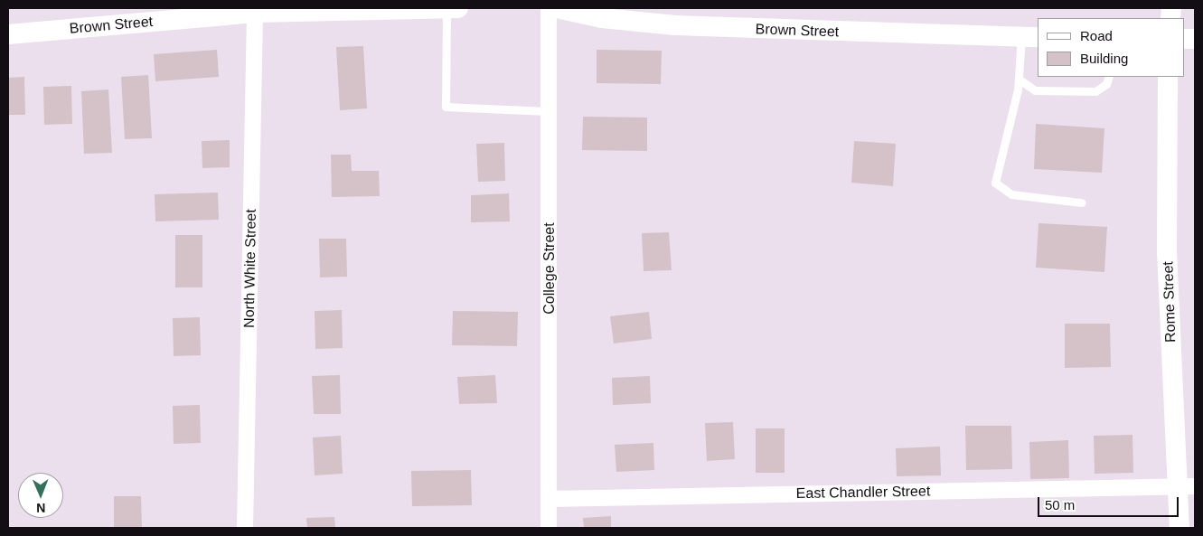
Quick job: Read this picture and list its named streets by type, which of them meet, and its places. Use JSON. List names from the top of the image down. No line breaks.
{"streets":{"street":["Brown Street","North White Street","College Street","Rome Street","East Chandler Street"]},"crossings":[["Brown Street","North White Street"],["College Street","East Chandler Street"],["Rome Street","East Chandler Street"]],"legend":["Road","Building"],"scale_bar":"50 m","north":"bottom"}
